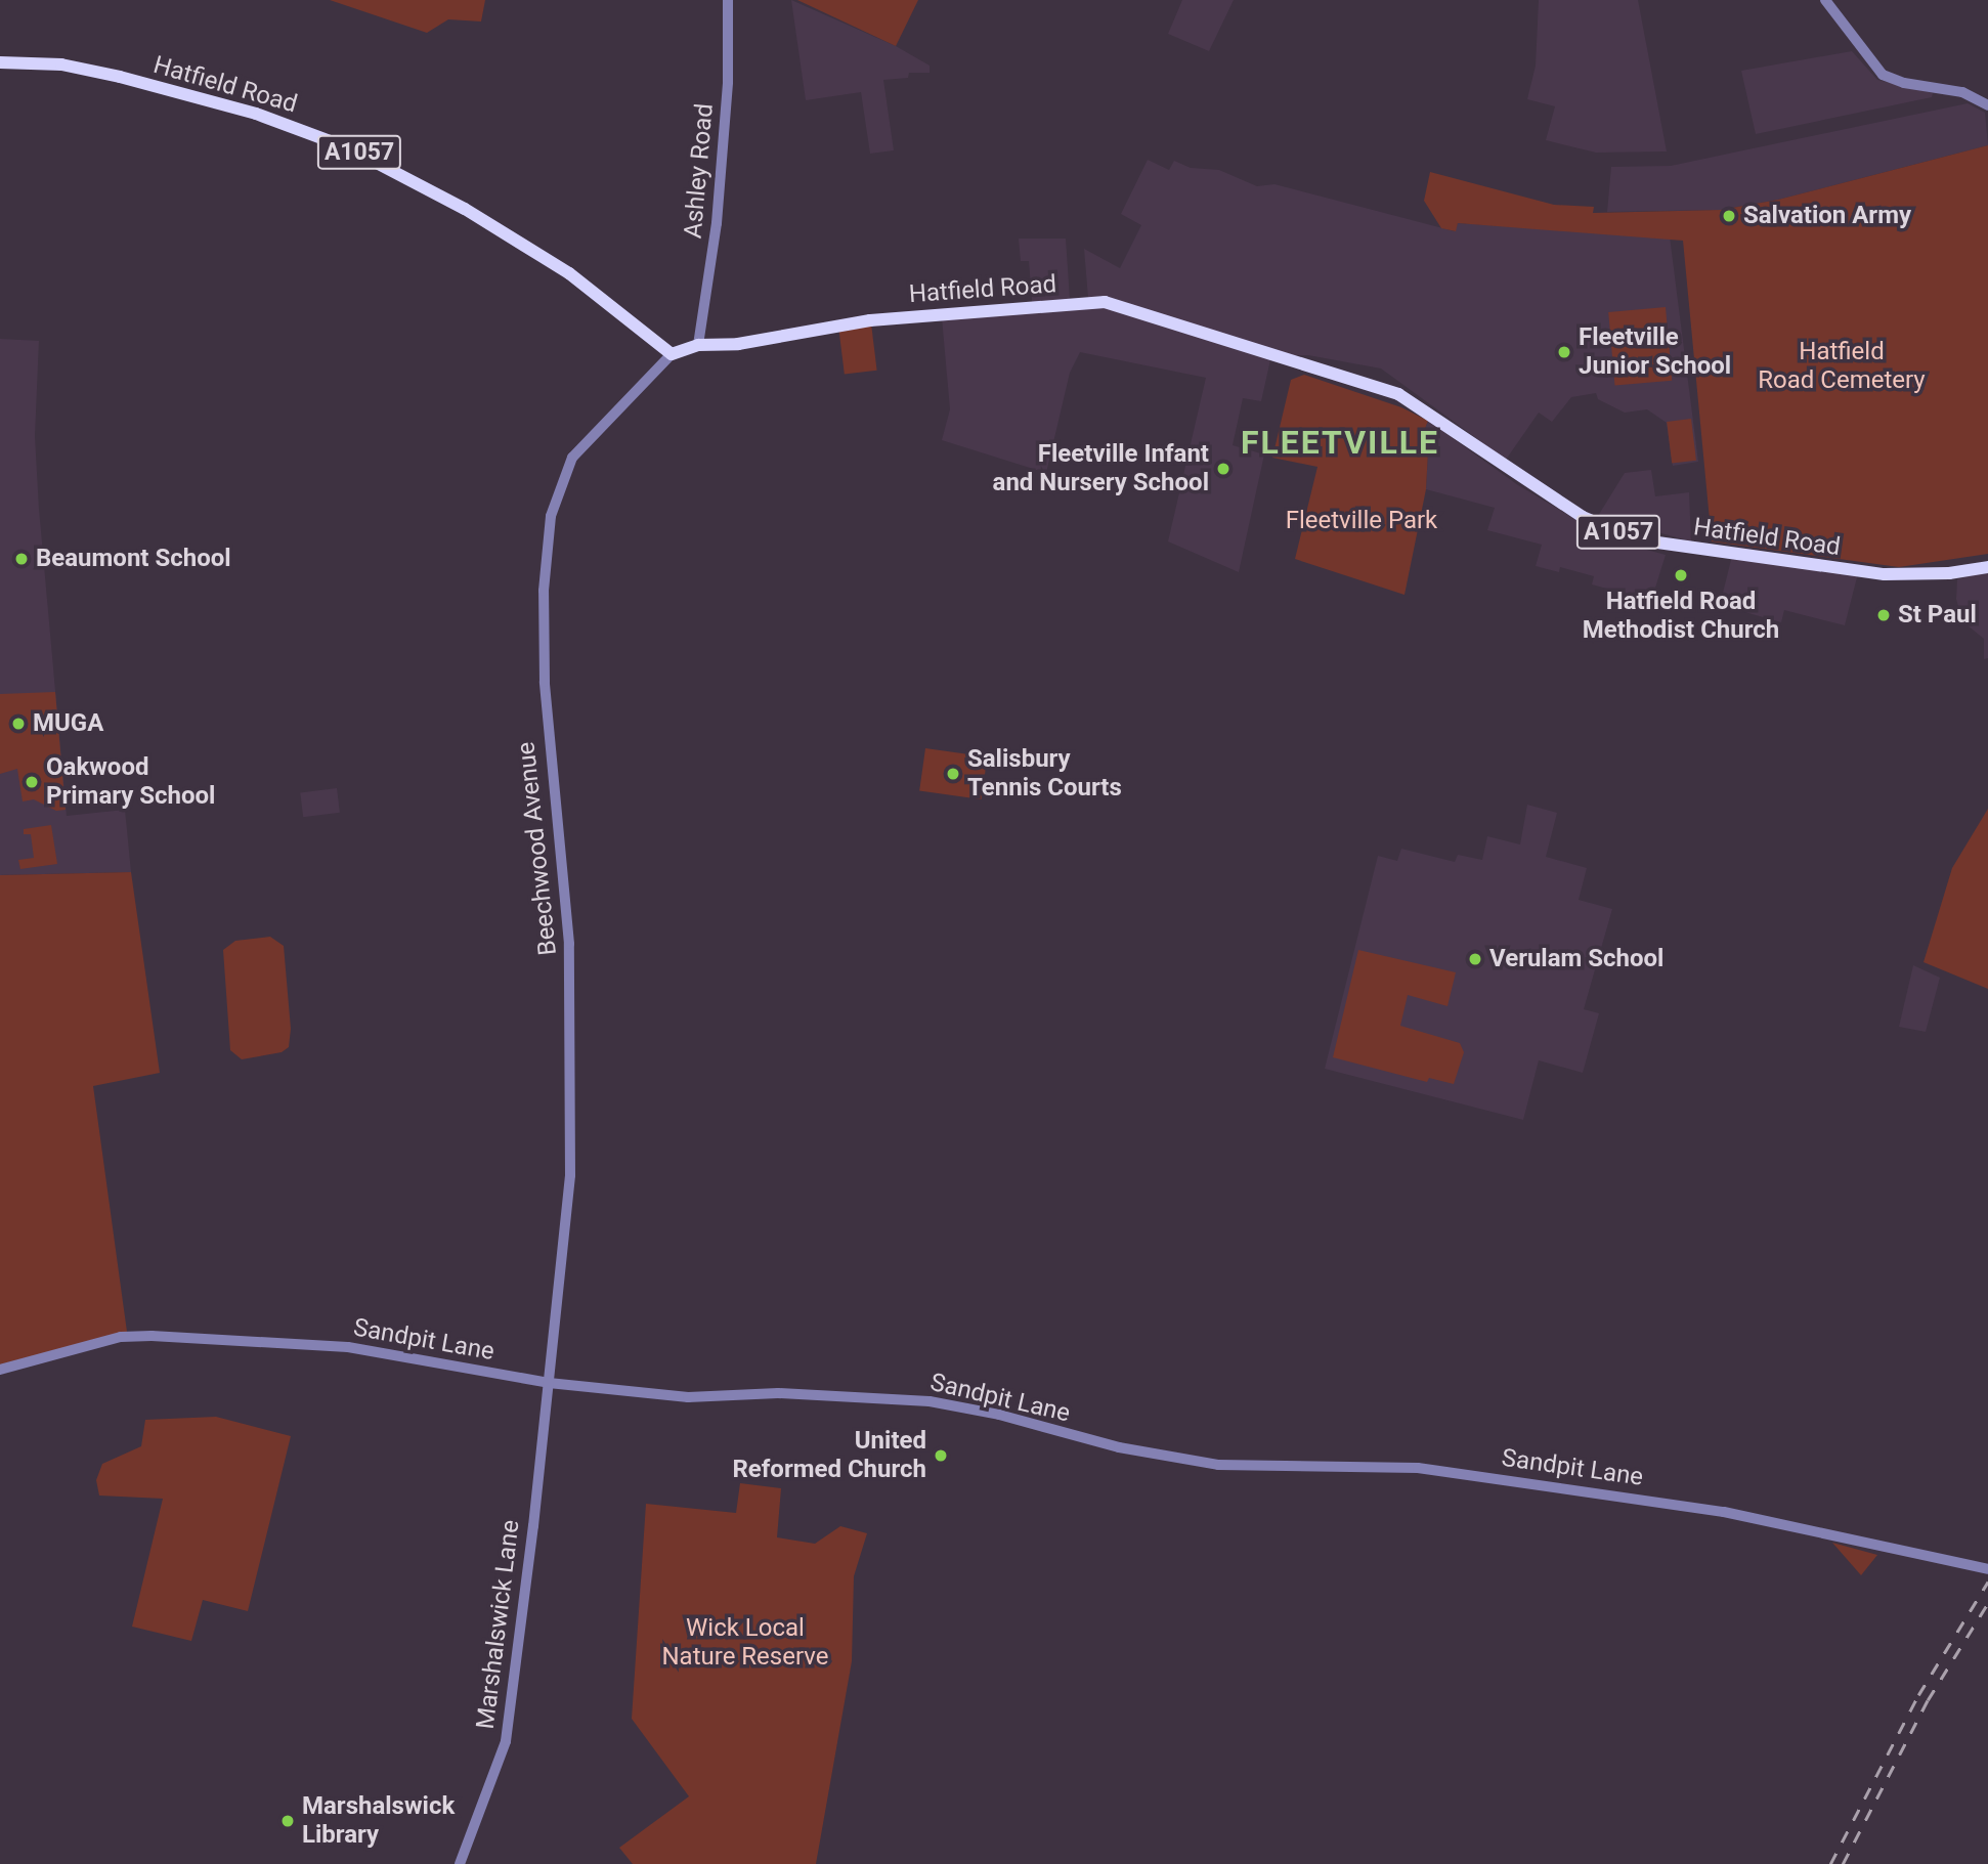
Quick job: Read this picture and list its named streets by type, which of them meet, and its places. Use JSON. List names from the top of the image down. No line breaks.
{"streets":{"main road":["Hatfield Road","A1057"],"street":["Ashley Road","Beechwood Avenue","Sandpit Lane","Marshalswick Lane"]},"crossings":[["Hatfield Road","Ashley Road"],["Hatfield Road","Beechwood Avenue"],["Beechwood Avenue","Sandpit Lane"],["Beechwood Avenue","Marshalswick Lane"],["Sandpit Lane","Marshalswick Lane"]],"districts":["FLEETVILLE"],"parks":["Hatfield Road Cemetery","Fleetville Park","Wick Local Nature Reserve"],"places":["Salvation Army","Fleetville Junior School","Fleetville Infant and Nursery School","Beaumont School","Hatfield Road Methodist Church","St Paul","MUGA","Salisbury Tennis Courts","Oakwood Primary School","Verulam School","United Reformed Church","Marshalswick Library"]}
